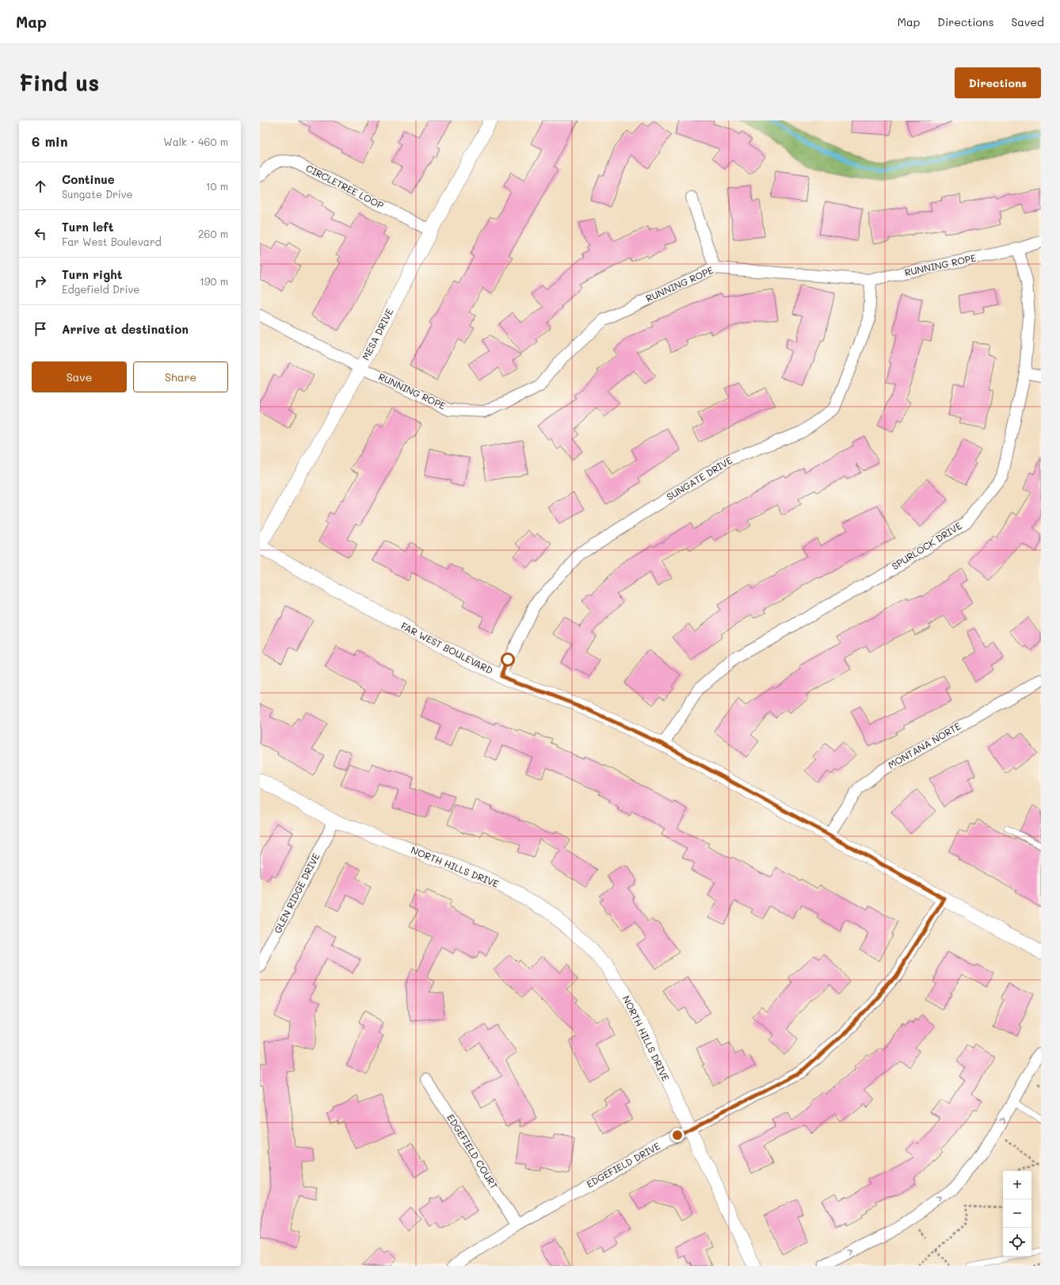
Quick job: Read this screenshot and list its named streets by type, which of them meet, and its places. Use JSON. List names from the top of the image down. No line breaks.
{"streets":{"street":["CIRCLETREE LOOP","RUNNING ROPE","MESA DRIVE","SUNGATE DRIVE","SPURLOCK DRIVE","FAR WEST BOULEVARD","MONTANA NORTE","NORTH HILLS DRIVE","GLEN RIDGE DRIVE","EDGEFIELD COURT","EDGEFIELD DRIVE"]},"crossings":[["CIRCLETREE LOOP","MESA DRIVE"],["RUNNING ROPE","MESA DRIVE"],["RUNNING ROPE","SUNGATE DRIVE"],["RUNNING ROPE","SPURLOCK DRIVE"],["MESA DRIVE","FAR WEST BOULEVARD"],["SUNGATE DRIVE","FAR WEST BOULEVARD"],["SPURLOCK DRIVE","FAR WEST BOULEVARD"],["FAR WEST BOULEVARD","MONTANA NORTE"],["FAR WEST BOULEVARD","EDGEFIELD DRIVE"],["NORTH HILLS DRIVE","GLEN RIDGE DRIVE"],["NORTH HILLS DRIVE","EDGEFIELD DRIVE"],["EDGEFIELD COURT","EDGEFIELD DRIVE"]],"page":{"header":"Map","nav":["Map","Directions","Saved"],"buttons":["Directions",["Save","Share"]],"title":"Find us","heading":["6 min","Walk · 460 m"],"list":[["Continue","Sungate Drive","10 m"],["Turn left","Far West Boulevard","260 m"],["Turn right","Edgefield Drive","190 m"],"Arrive at destination"],"map_buttons":["+","−"]}}
